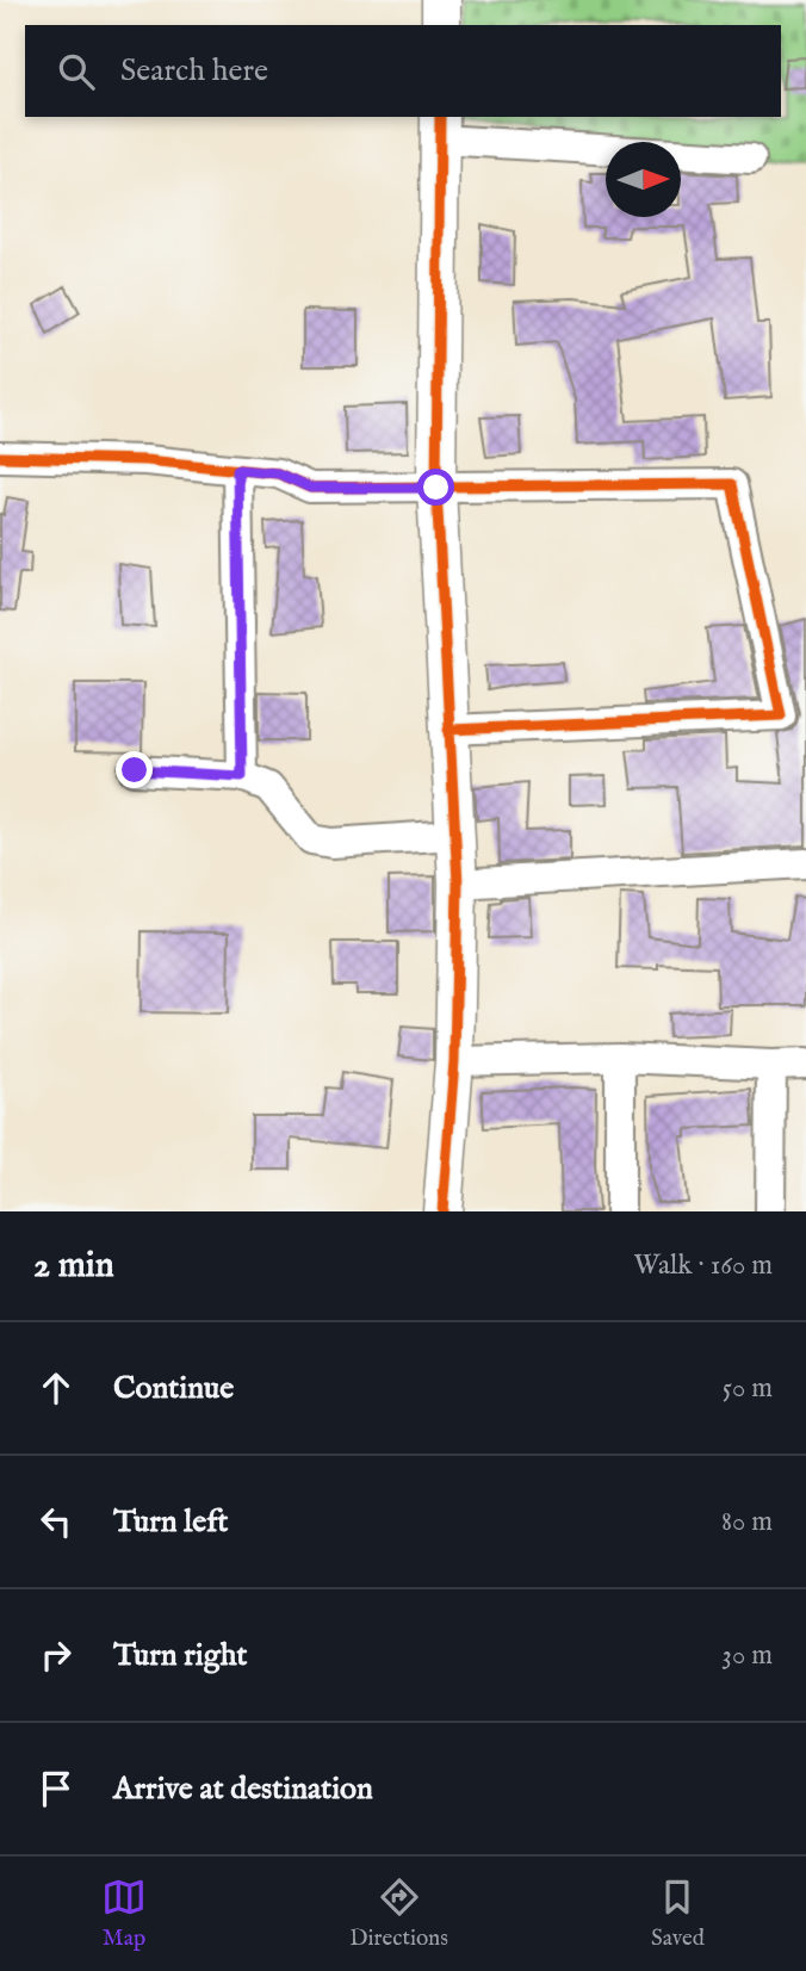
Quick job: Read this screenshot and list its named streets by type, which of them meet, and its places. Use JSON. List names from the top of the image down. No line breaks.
{"north":"right","page":{"search":"Search here","heading":["2 min","Walk · 160 m"],"list":[["Continue","50 m"],["Turn left","80 m"],["Turn right","30 m"],"Arrive at destination"],"nav":["Map","Directions","Saved"]}}
